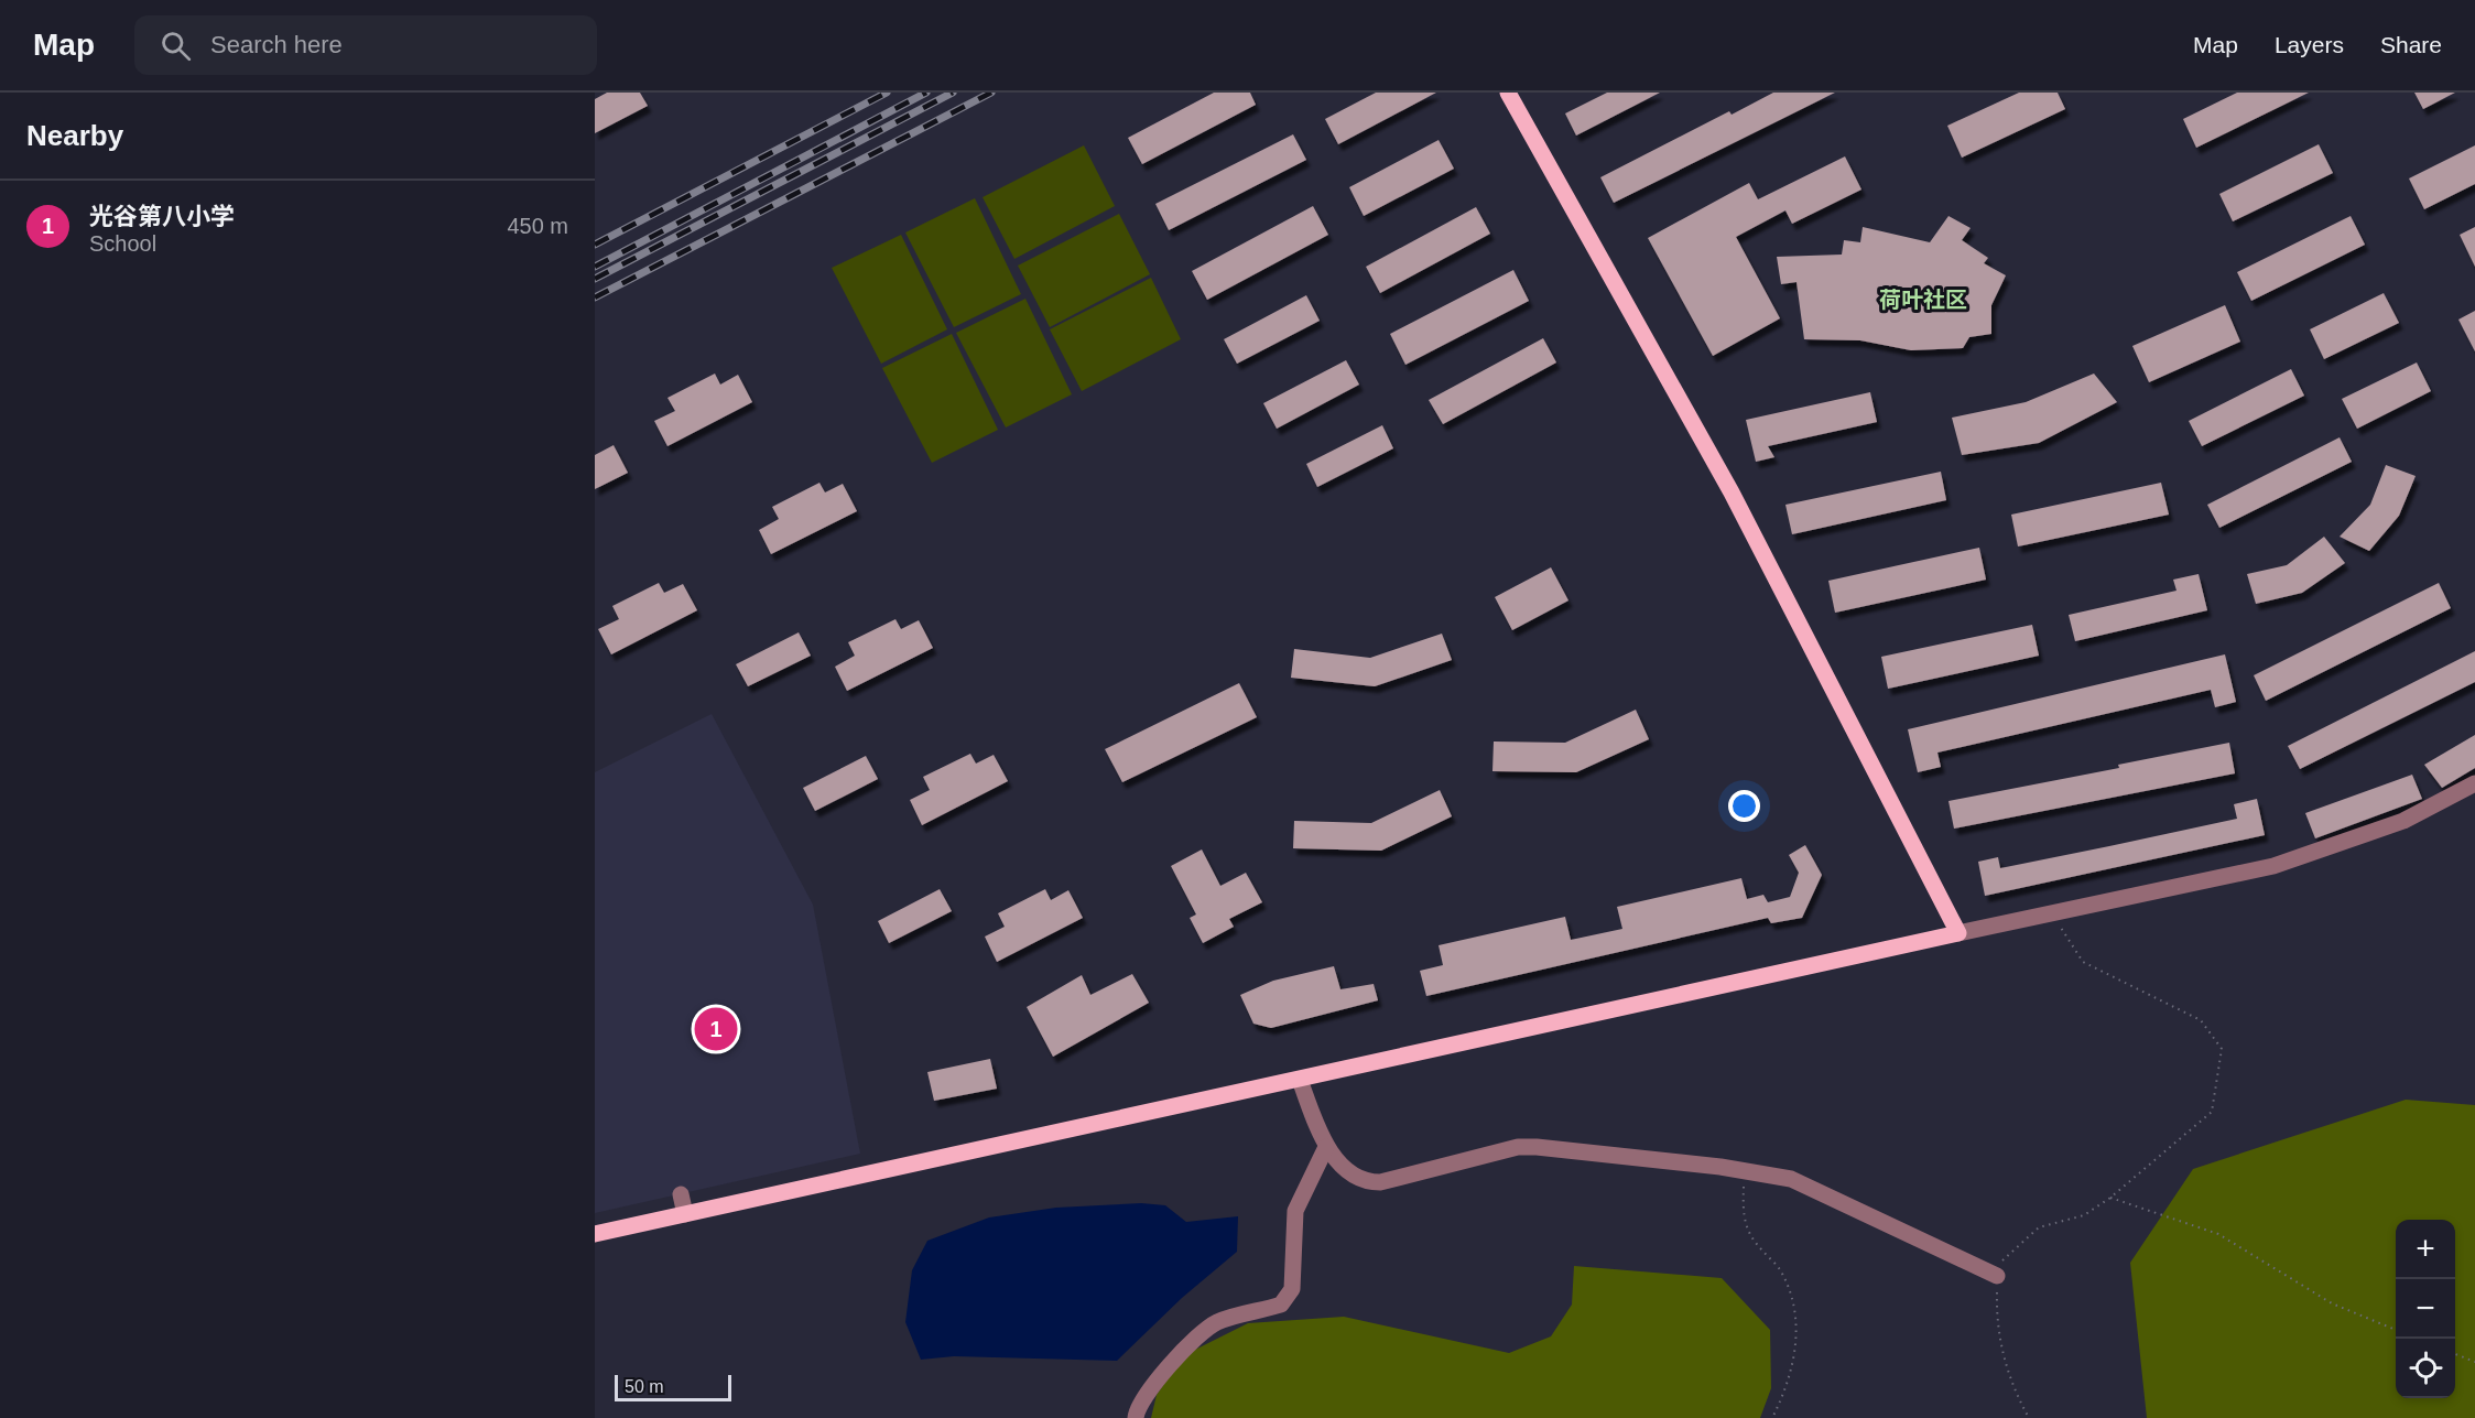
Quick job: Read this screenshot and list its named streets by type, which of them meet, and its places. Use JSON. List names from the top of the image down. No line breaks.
{"districts":["荷叶社区"],"scale_bar":"50 m","page":{"header":"Map","search":"Search here","nav":["Map","Layers","Share"],"heading":"Nearby","list":[{"mark":"1","name":"光谷第八小学","note":"School","value":"450 m"}],"pins":"1","map_buttons":["+","−"],"scale":"50 m"}}
